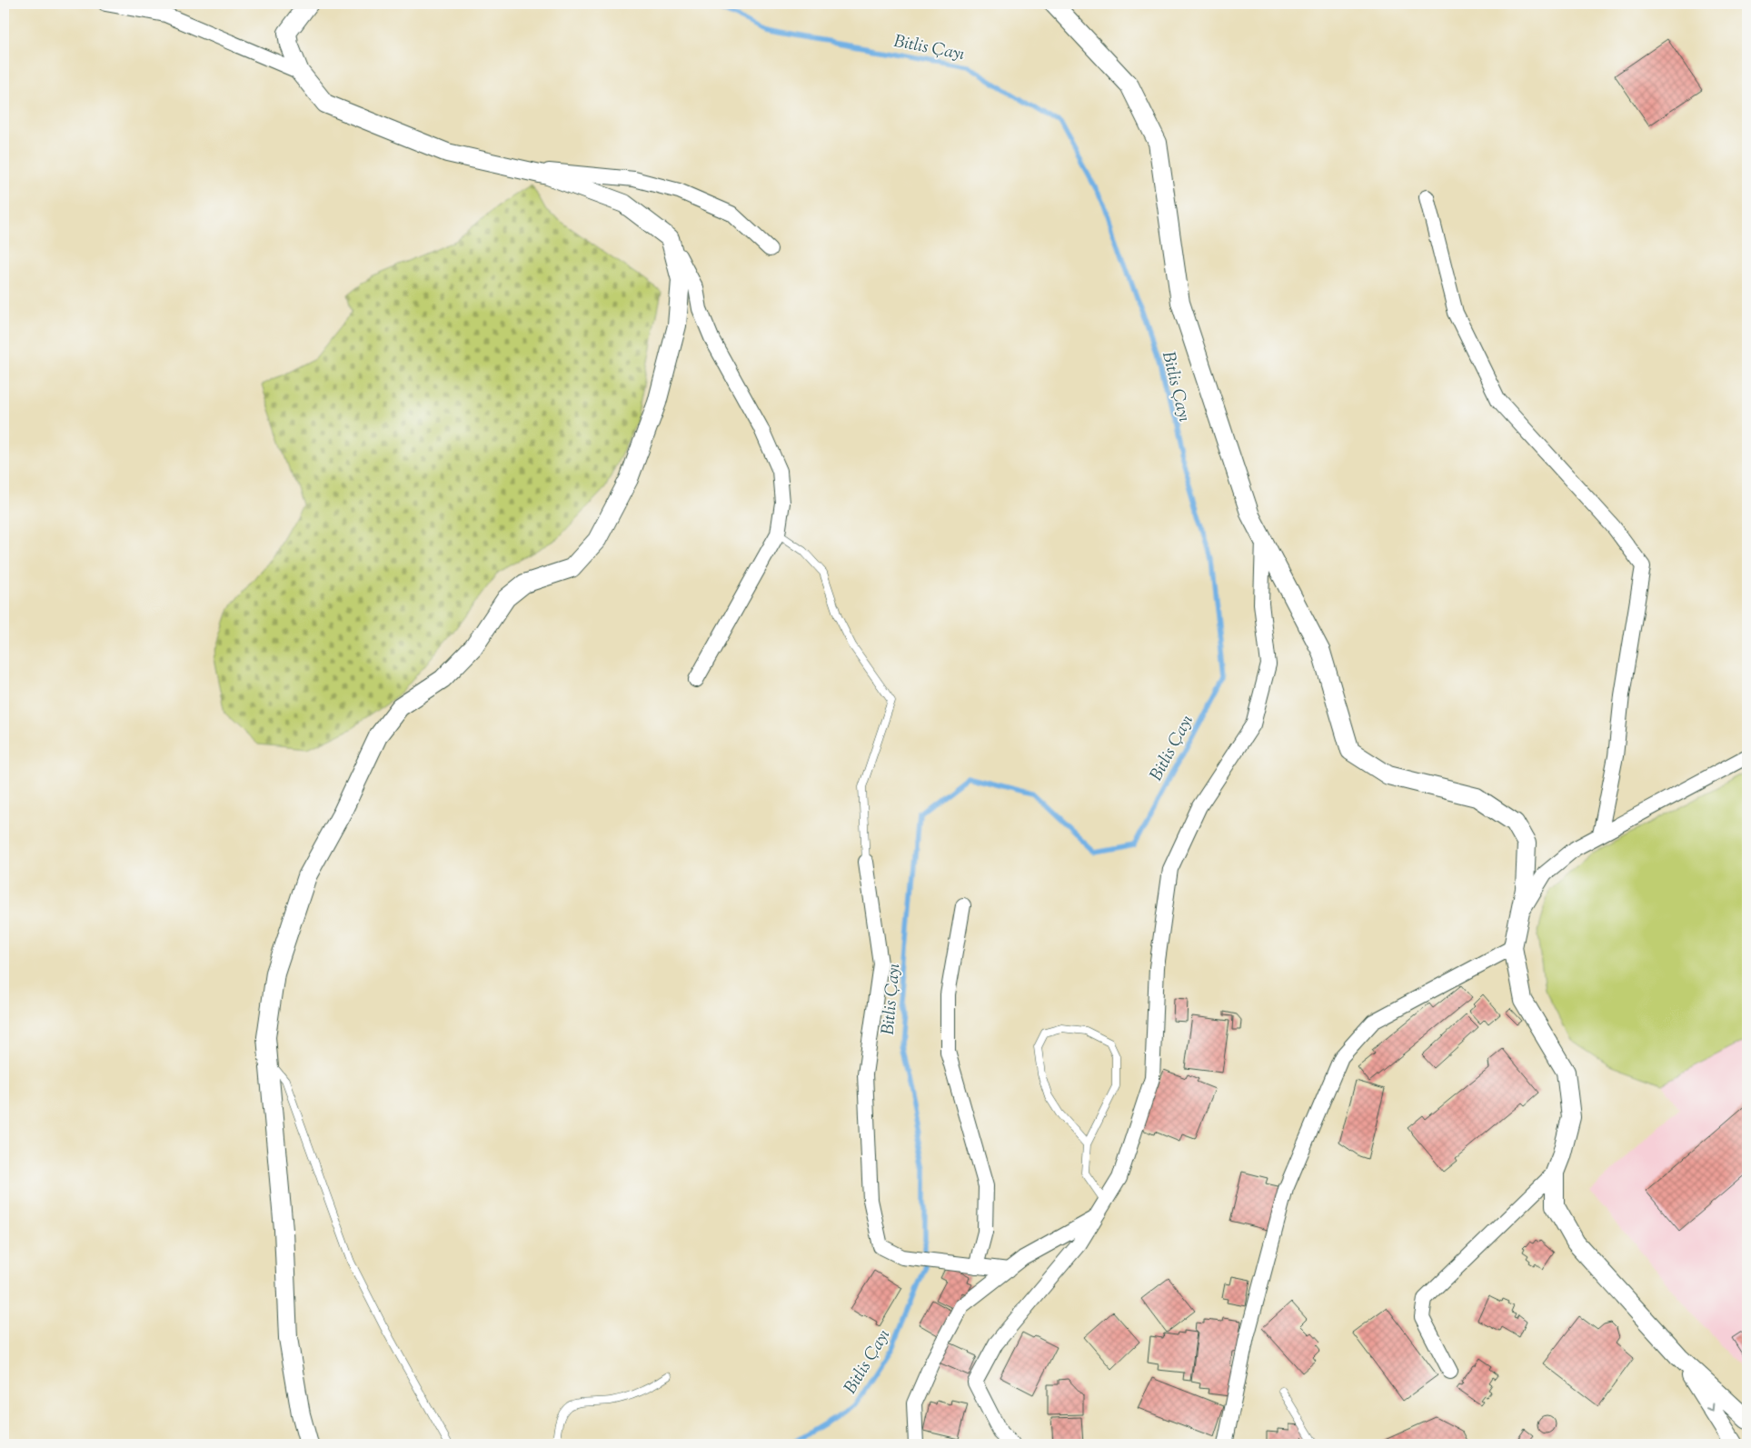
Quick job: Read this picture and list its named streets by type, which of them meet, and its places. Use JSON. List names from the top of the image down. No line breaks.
{"water":["Bitlis Çayı"]}
